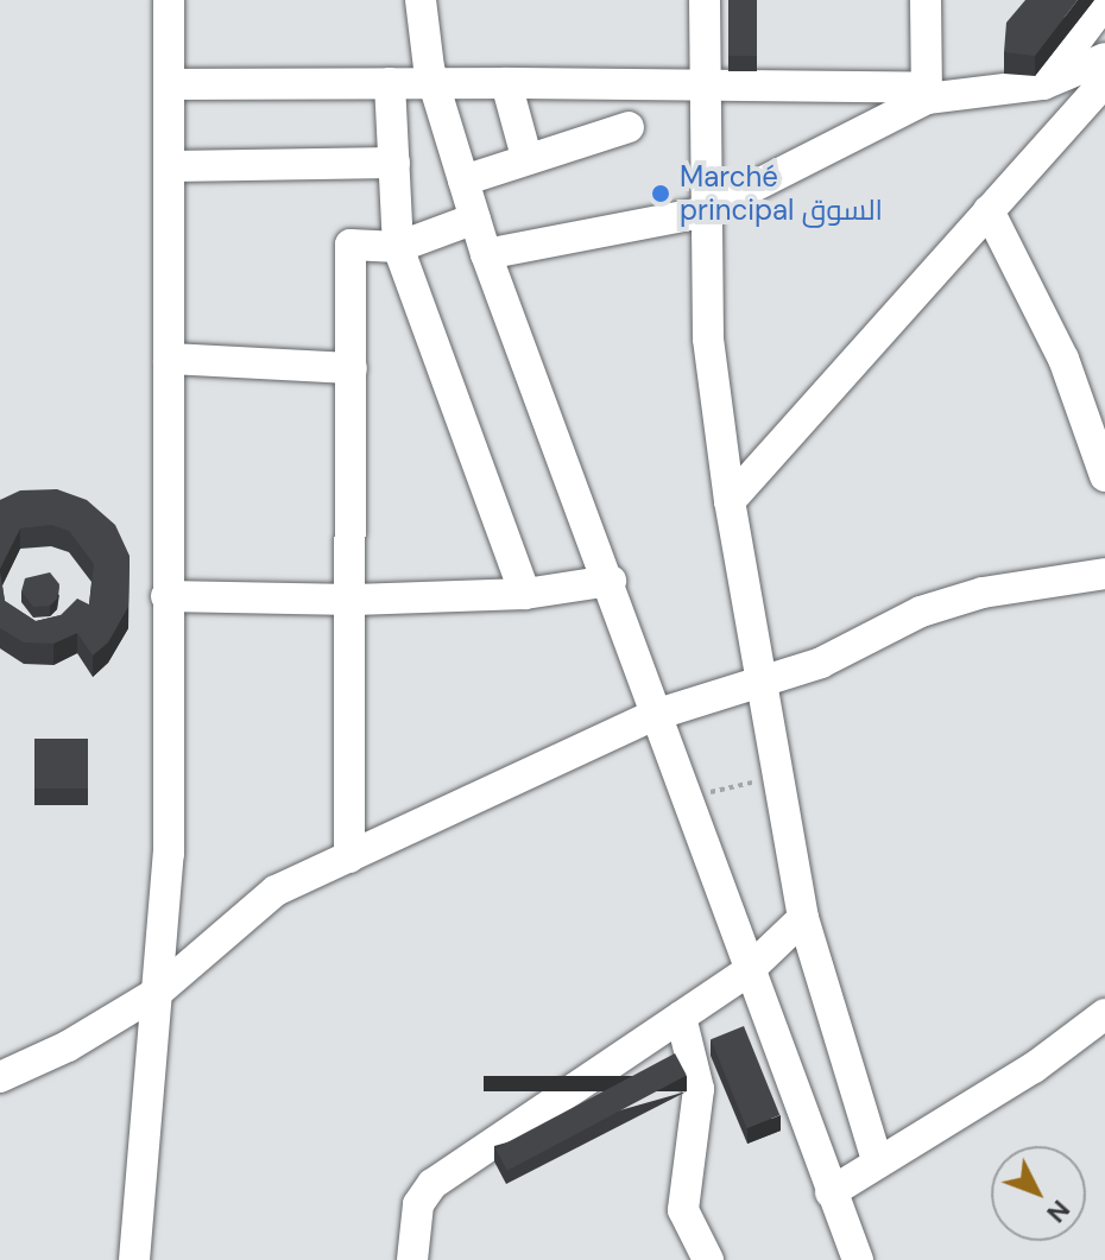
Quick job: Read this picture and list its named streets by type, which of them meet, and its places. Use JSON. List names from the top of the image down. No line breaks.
{"places":["Marché principal السوق"],"north":"bottom right"}
